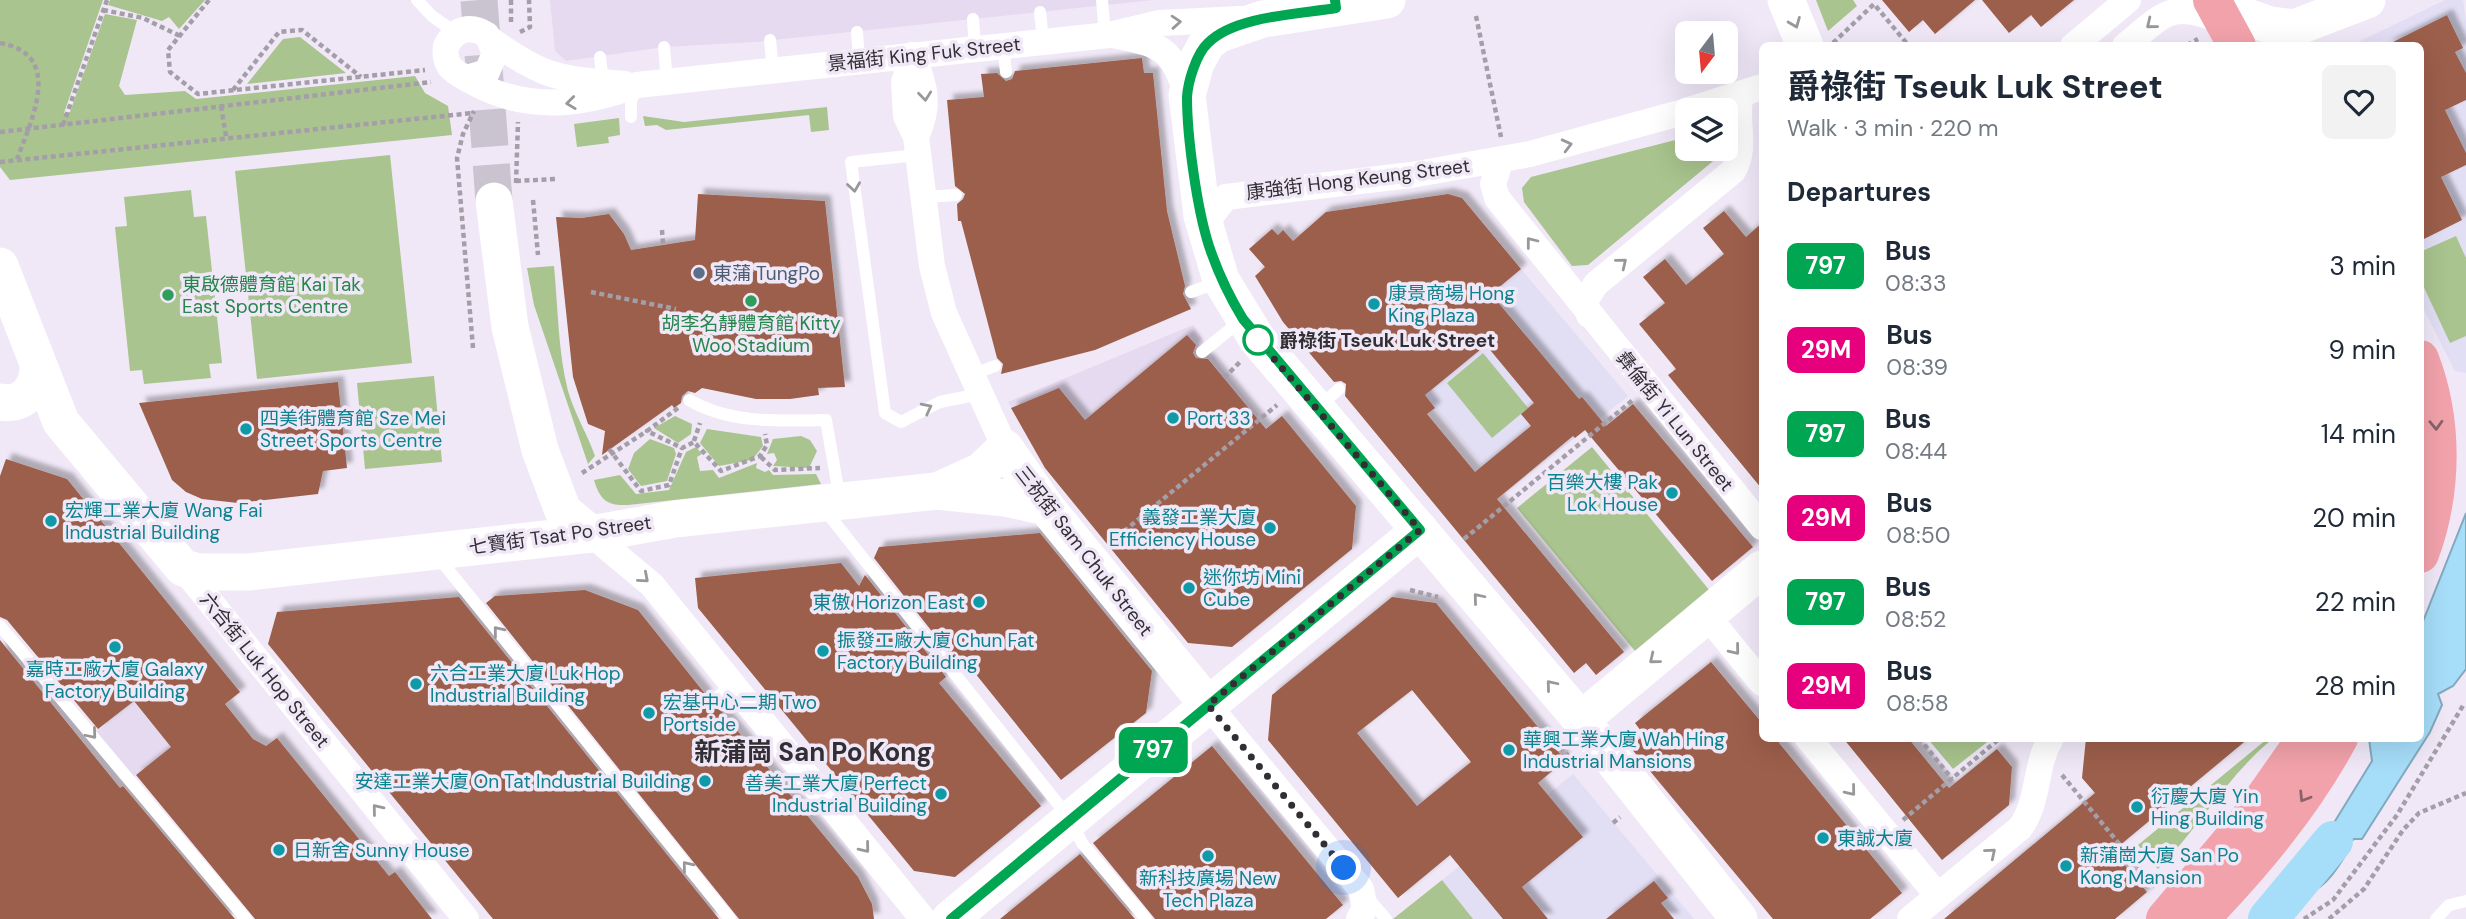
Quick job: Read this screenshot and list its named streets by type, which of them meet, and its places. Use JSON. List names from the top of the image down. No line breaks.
{"streets":{"street":["景福街 King Fuk Street","康強街 Hong Keung Street","彝倫街 Yi Lun Street","七寶街 Tsat Po Street","三祝街 Sam Chuk Street","六合街 Luk Hop Street"]},"crossings":[["景福街 King Fuk Street","三祝街 Sam Chuk Street"],["康強街 Hong Keung Street","彝倫街 Yi Lun Street"],["七寶街 Tsat Po Street","三祝街 Sam Chuk Street"],["七寶街 Tsat Po Street","六合街 Luk Hop Street"]],"one_way":["六合街 Luk Hop Street"],"districts":["新蒲崗 San Po Kong"],"places":["東蒲 TungPo","東啟德體育館 Kai Tak East Sports Centre","胡李名靜體育館 Kitty Woo Stadium","康景商場 Hong King Plaza","爵祿街 Tseuk Luk Street","Port 33","四美街體育館 Sze Mei Street Sports Centre","百樂大樓 Pak Lok House","宏輝工業大廈 Wang Fai Industrial Building","義發工業大廈 Efficiency House","迷你坊 Mini Cube","東傲 Horizon East","嘉時工廠大廈 Galaxy Factory Building","振發工廠大廈 Chun Fat Factory Building","六合工業大廈 Luk Hop Industrial Building","宏基中心二期 Two Portside","華興工業大廈 Wah Hing Industrial Mansions","安達工業大廈 On Tat Industrial Building","善美工業大廈 Perfect Industrial Building","衍慶大廈 Yin Hing Building","東誠大廈","日新舍 Sunny House","新科技廣場 New Tech Plaza","新蒲崗大廈 San Po Kong Mansion"],"lines":["bus line 797"],"north":"bottom","page":{"on_map":"797","heading":[["爵祿街 Tseuk Luk Street","Walk · 3 min · 220 m"],"Departures"],"list":[{"mark":"797","name":"Bus","note":"08:33","value":"3 min"},{"mark":"29M","name":"Bus","note":"08:39","value":"9 min"},{"mark":"797","name":"Bus","note":"08:44","value":"14 min"},{"mark":"29M","name":"Bus","note":"08:50","value":"20 min"},{"mark":"797","name":"Bus","note":"08:52","value":"22 min"},{"mark":"29M","name":"Bus","note":"08:58","value":"28 min"}]}}
